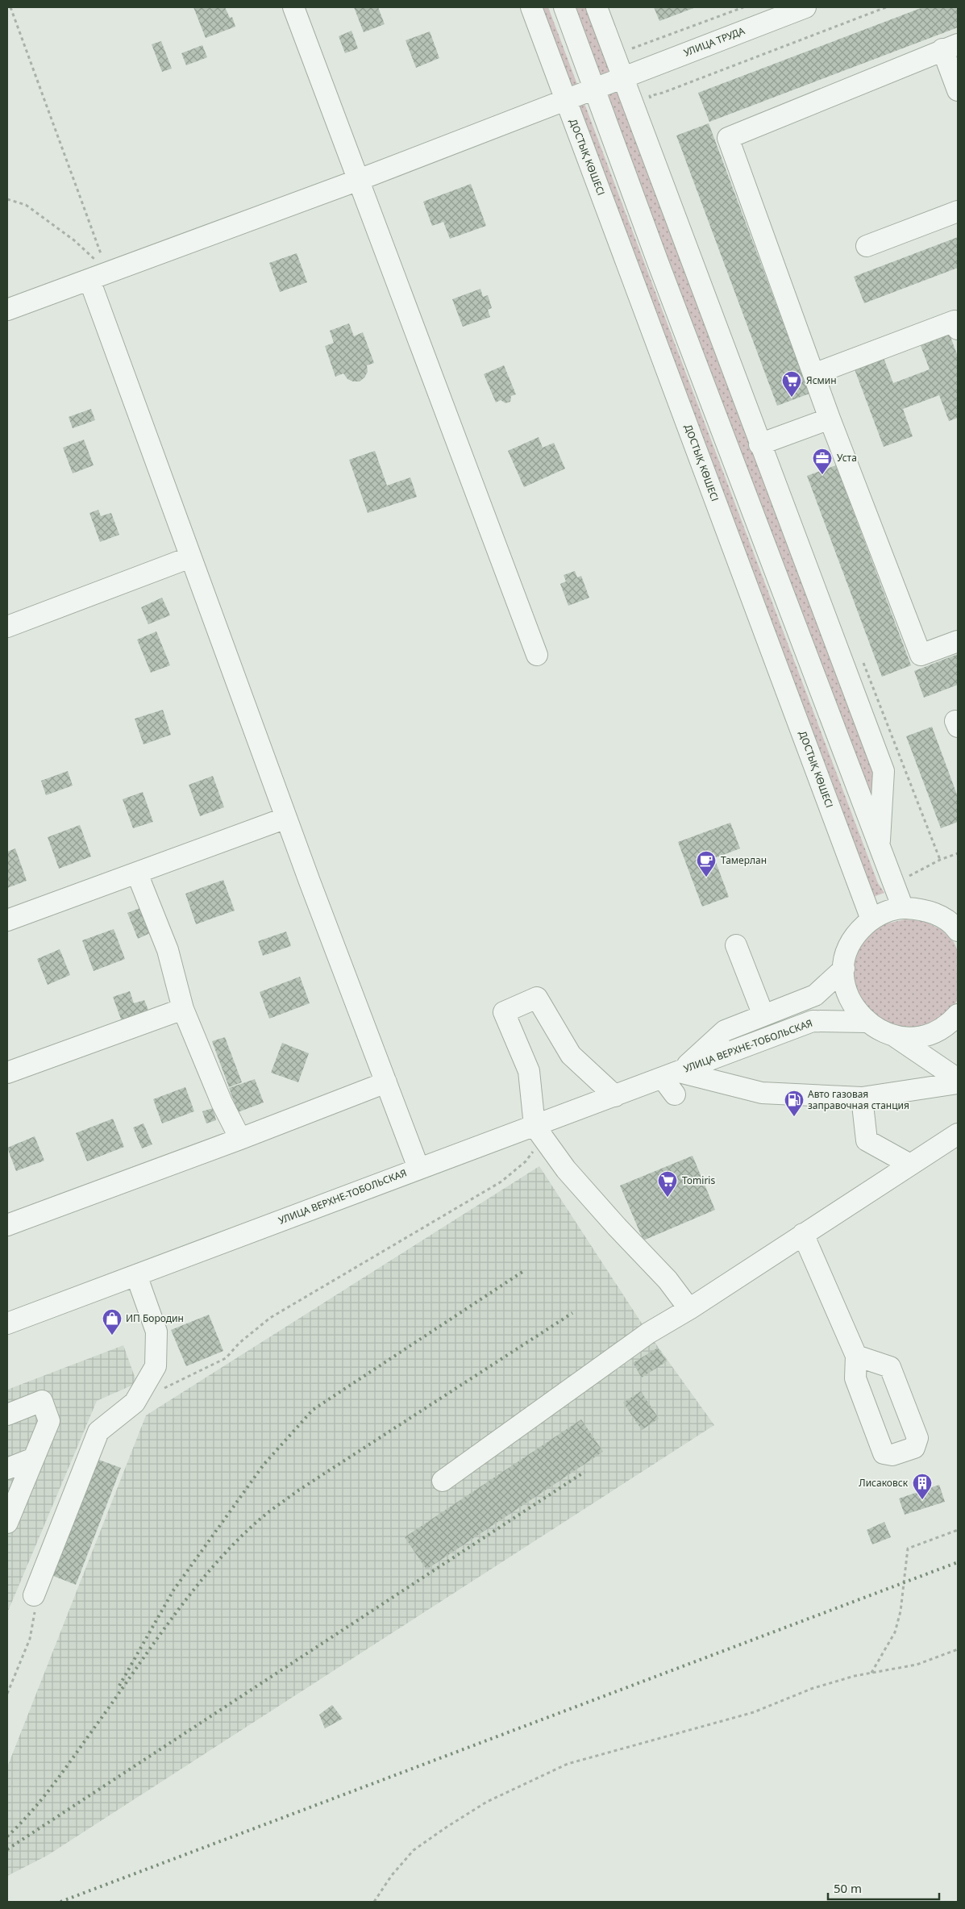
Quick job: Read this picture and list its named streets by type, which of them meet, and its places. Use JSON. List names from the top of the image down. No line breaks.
{"streets":{"street":["УЛИЦА ТРУДА","ДОСТЫҚ КӨШЕСІ","УЛИЦА ВЕРХНЕ-ТОБОЛЬСКАЯ"]},"crossings":[["УЛИЦА ТРУДА","ДОСТЫҚ КӨШЕСІ"],["ДОСТЫҚ КӨШЕСІ","УЛИЦА ВЕРХНЕ-ТОБОЛЬСКАЯ"]],"places":{"supermarket":["Ясмин","Tomiris"],"office":["Уста"],"cafe":["Тамерлан"],"fuel station":["Авто газовая заправочная станция"],"shop":["ИП Бородин"],"building":["Лисаковск"]},"scale_bar":"50 m"}
